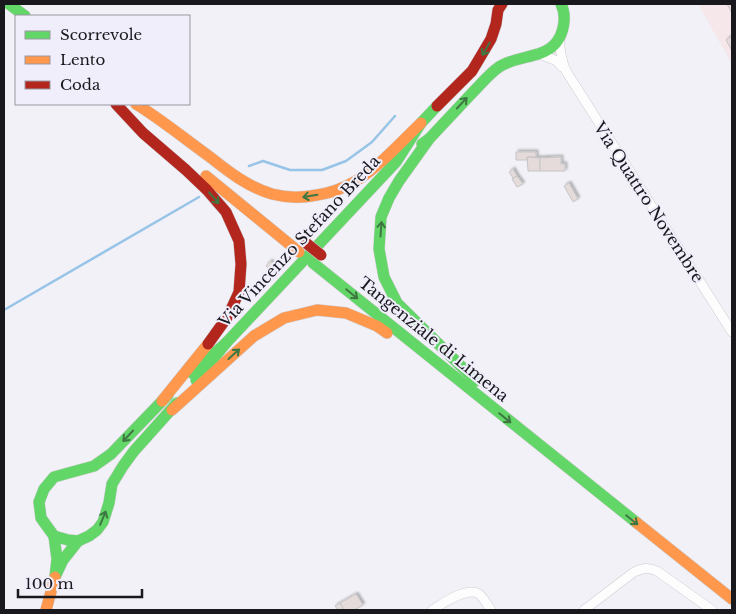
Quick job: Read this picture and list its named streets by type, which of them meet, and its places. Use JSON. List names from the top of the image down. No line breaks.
{"streets":{"main road":["Via Vincenzo Stefano Breda","Tangenziale di Limena"],"street":["Via Quattro Novembre"]},"crossings":[["Via Quattro Novembre","Via Vincenzo Stefano Breda"]],"legend":["Scorrevole","Lento","Coda"],"scale_bar":"100 m"}
